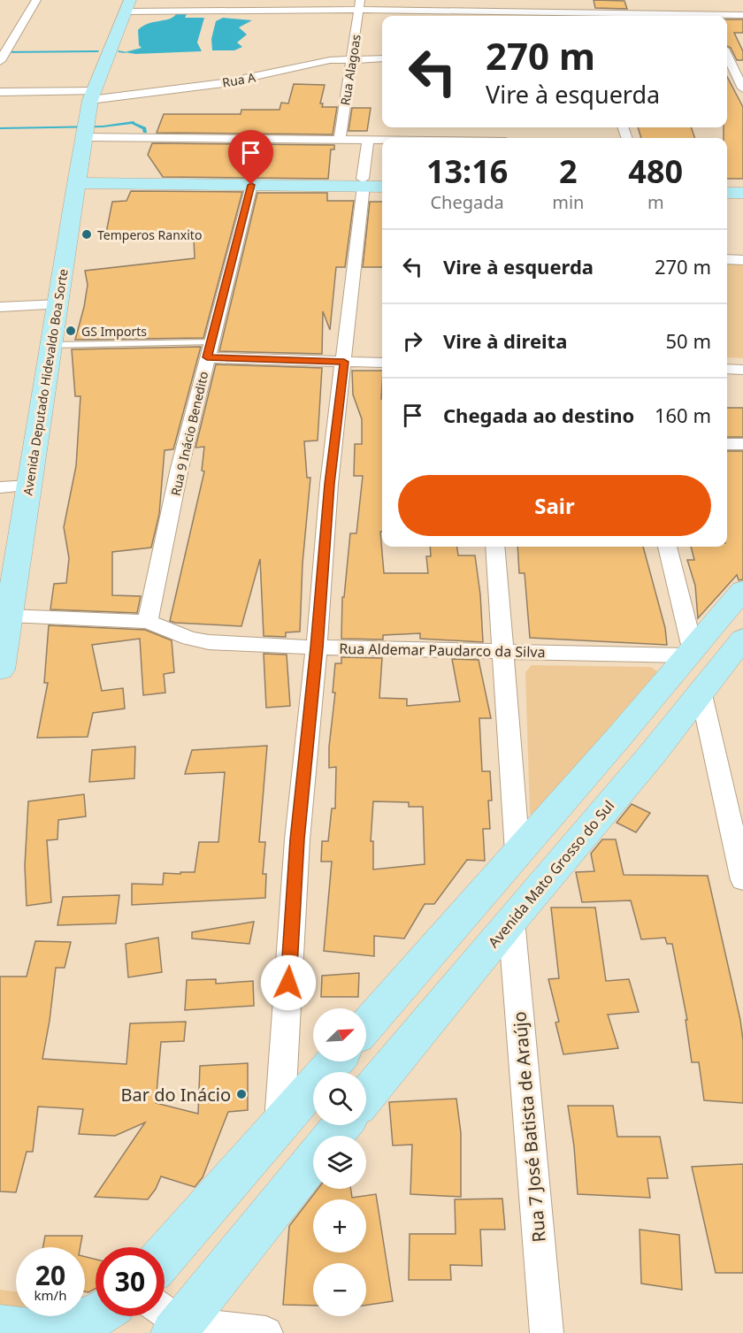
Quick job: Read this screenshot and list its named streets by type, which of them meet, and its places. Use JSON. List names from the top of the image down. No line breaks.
{"streets":{"main road":["Avenida Deputado Hidevaldo Boa Sorte","Avenida Mato Grosso do Sul"],"street":["Rua Alagoas","Rua A","Rua 9 Inácio Benedito","Rua Aldemar Paudarco da Silva","Rua 7 José Batista de Araújo"]},"crossings":[["Rua Alagoas","Rua A"],["Rua A","Avenida Deputado Hidevaldo Boa Sorte"],["Avenida Deputado Hidevaldo Boa Sorte","Rua Aldemar Paudarco da Silva"],["Rua 9 Inácio Benedito","Rua Aldemar Paudarco da Silva"],["Avenida Mato Grosso do Sul","Rua 7 José Batista de Araújo"]],"places":["Temperos Ranxito","GS Imports","Bar do Inácio"],"north":"top right","page":{"turn":["270 m","Vire à esquerda"],"eta":["13:16","Chegada","2","min","480","m"],"list":[{"name":"Vire à esquerda","value":"270 m"},{"name":"Vire à direita","value":"50 m"},{"name":"Chegada ao destino","value":"160 m"}],"buttons":"Sair","map_buttons":["+","−"],"speed":"20 km/h","limit":"30"}}
